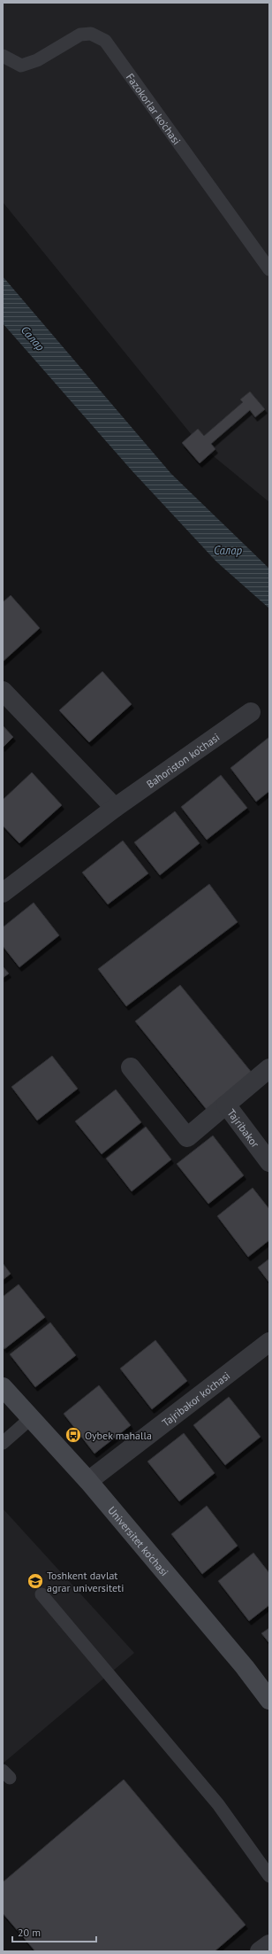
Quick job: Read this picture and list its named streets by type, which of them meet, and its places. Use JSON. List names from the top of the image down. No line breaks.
{"streets":{"main road":["Universitet ko'chasi"],"street":["Bahoriston ko'chasi","Tajribakor","Tajribakor ko'chasi"],"lane":["Fazokorlar ko'chasi"]},"crossings":[["Tajribakor ko'chasi","Universitet ko'chasi"]],"water":["Салар"],"places":{"bus stop":["Oybek mahalla"],"school or university":["Toshkent davlat agrar universiteti"]},"scale_bar":"20 m"}
